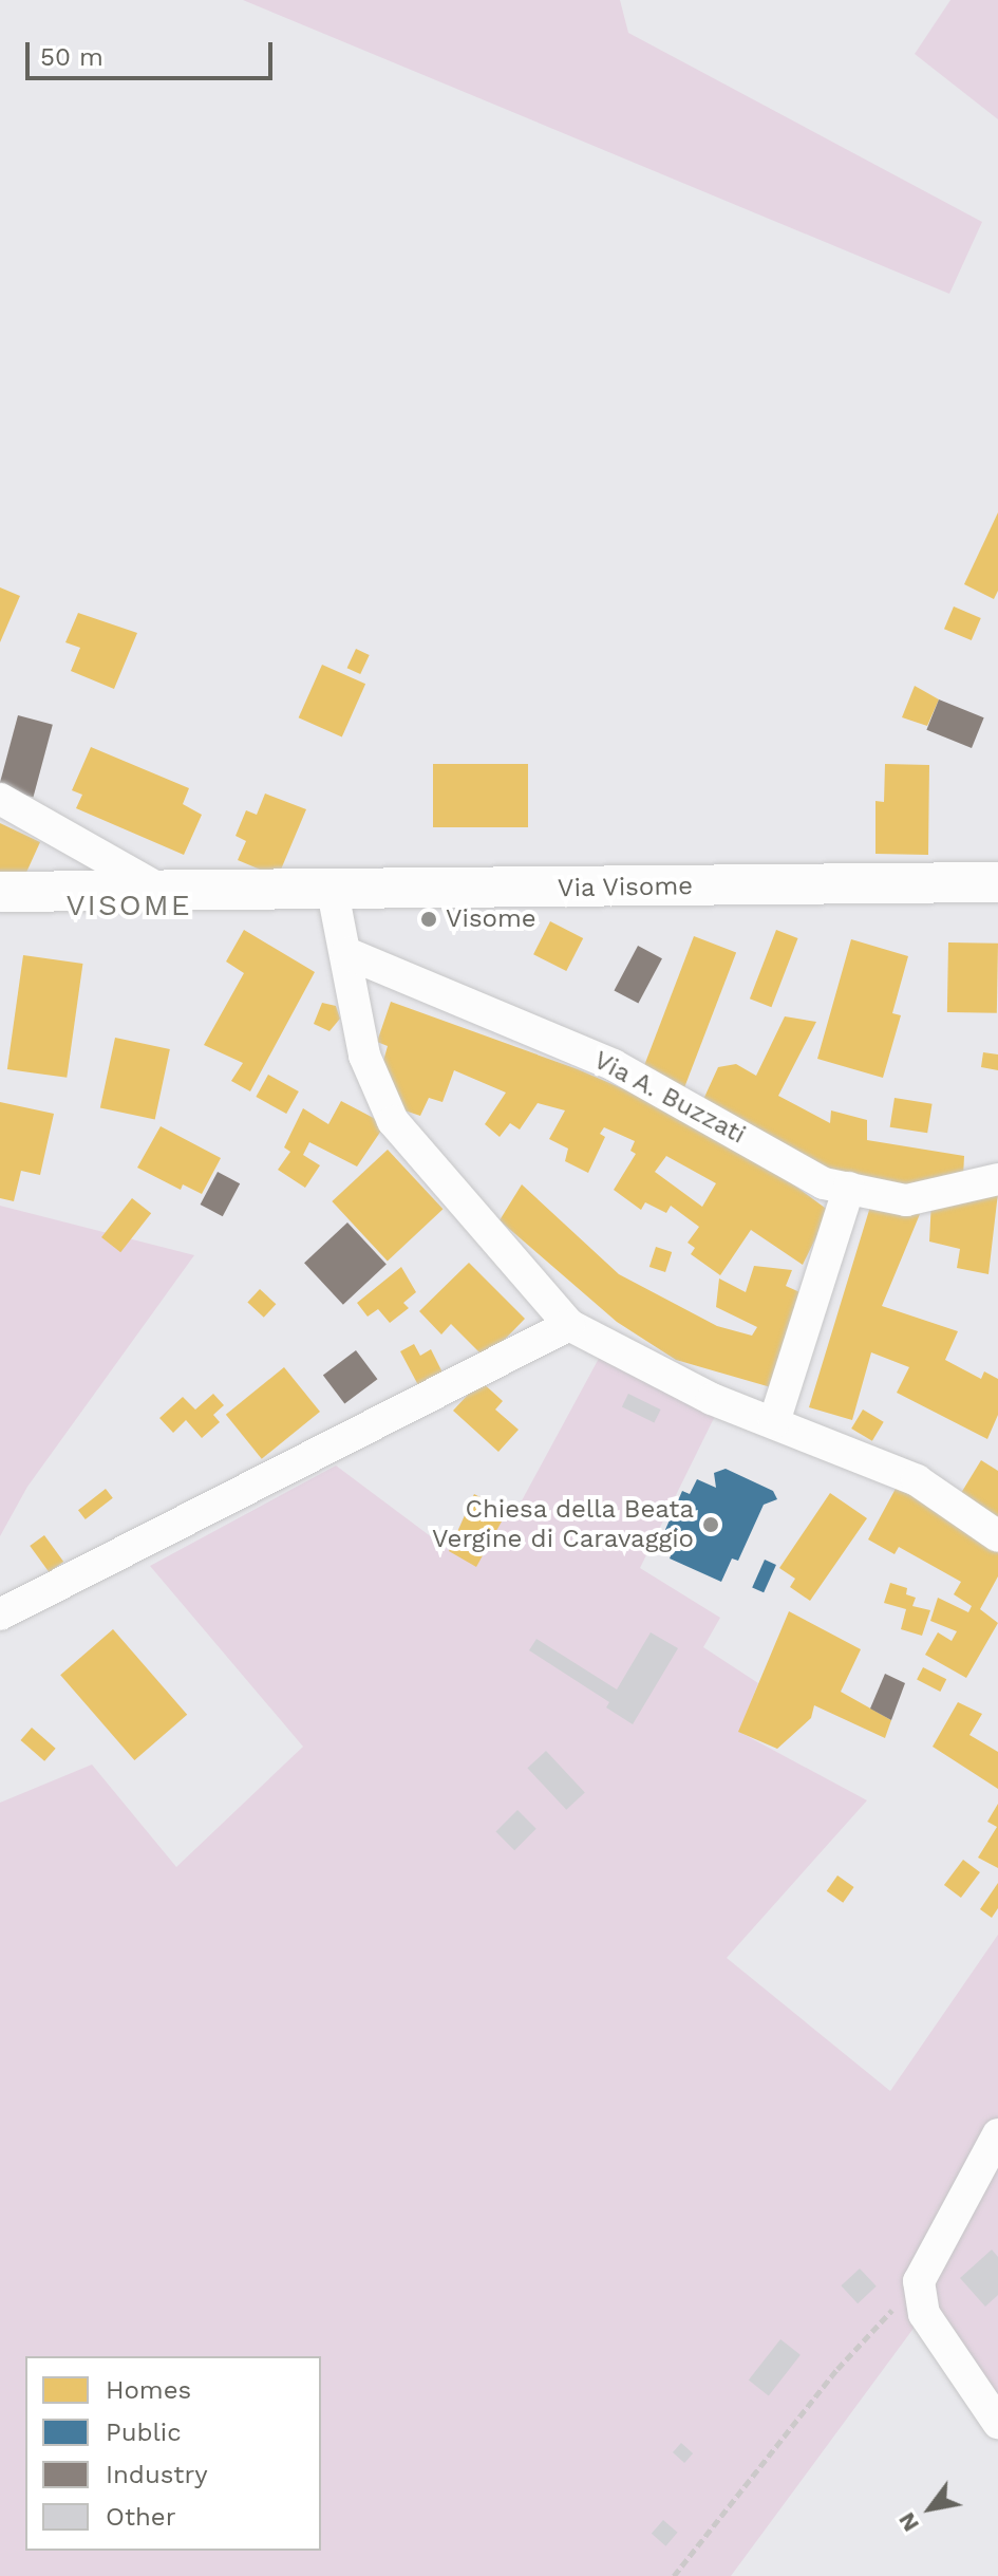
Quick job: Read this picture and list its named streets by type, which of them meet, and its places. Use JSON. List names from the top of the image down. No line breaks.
{"streets":{"street":["Via Visome","Via A. Buzzati"]},"districts":["VISOME"],"places":["Visome","Chiesa della Beata Vergine di Caravaggio"],"legend":["Homes","Public","Industry","Other"],"scale_bar":"50 m","north":"bottom left"}
